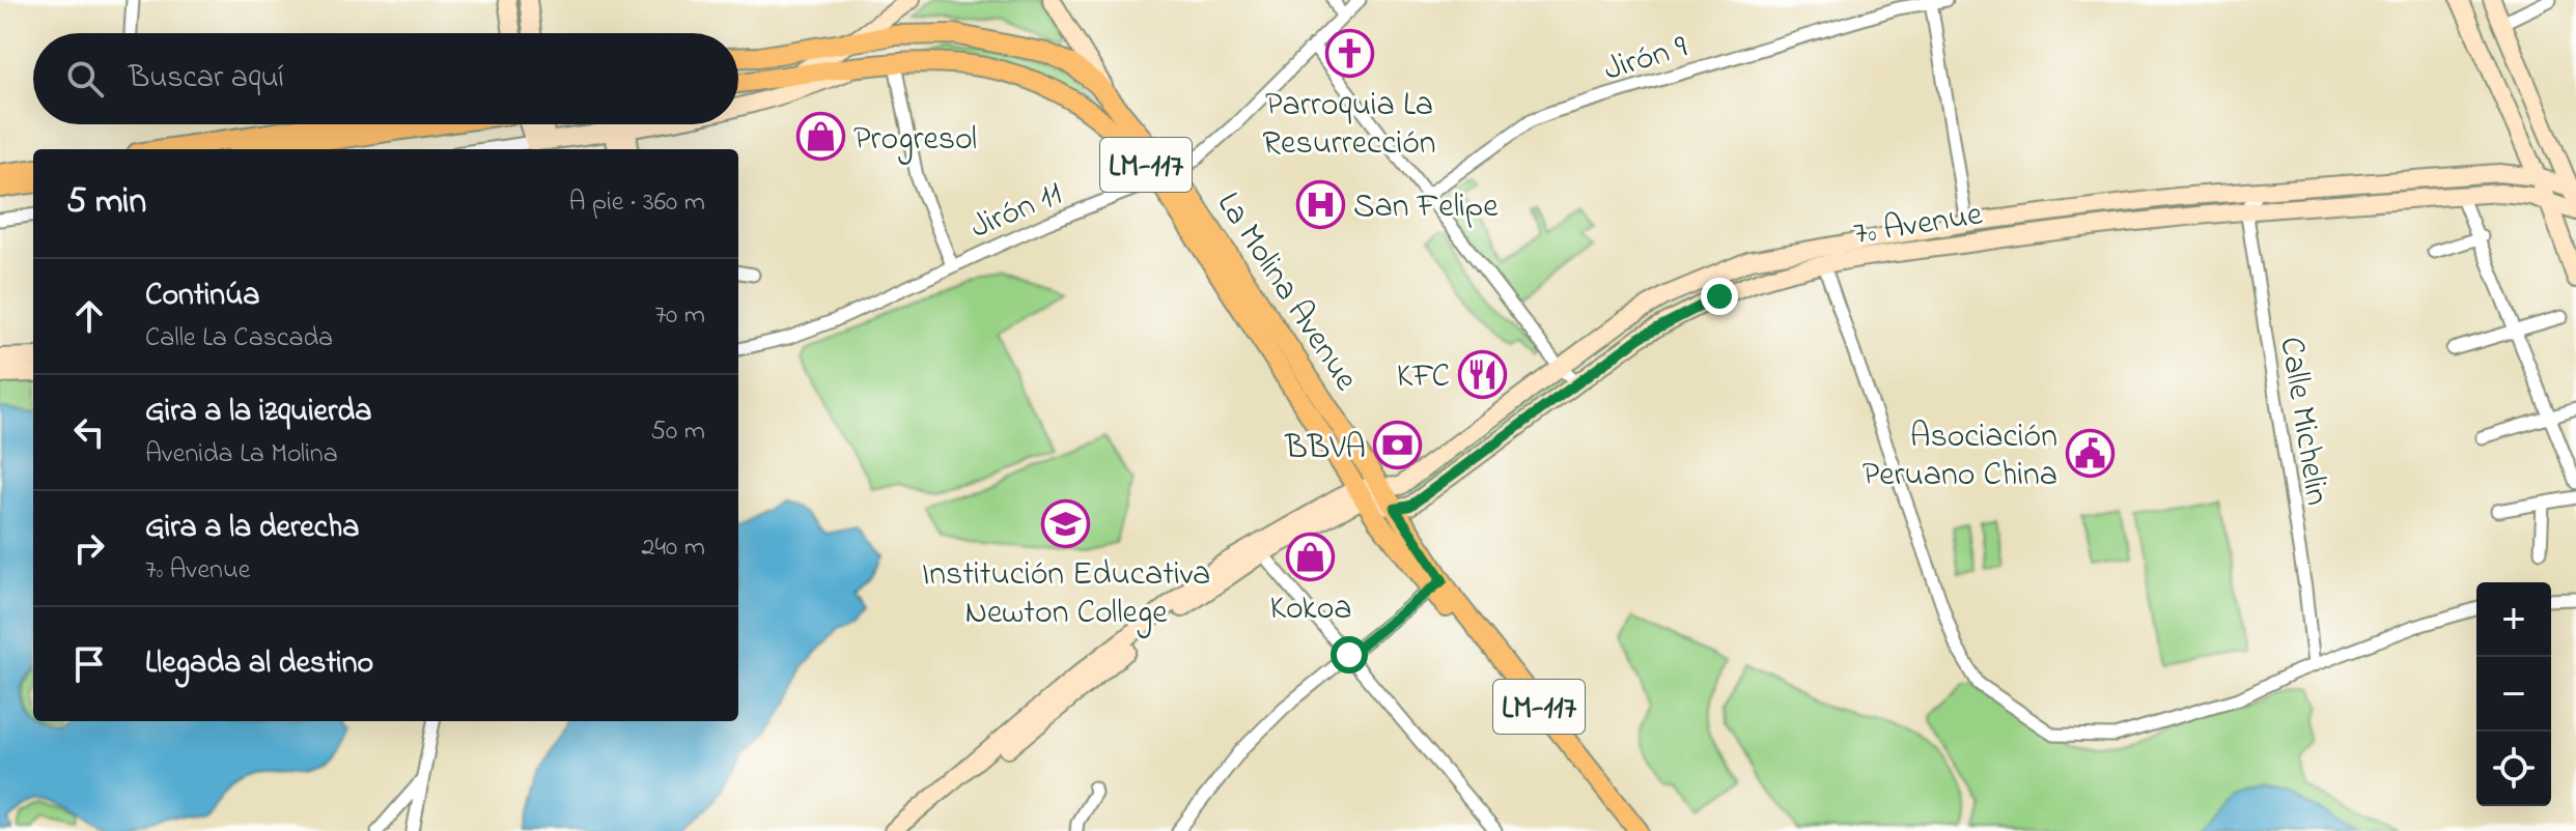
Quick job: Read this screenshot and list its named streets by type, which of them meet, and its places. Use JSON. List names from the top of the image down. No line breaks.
{"streets":{"main road":["LM-117","7º Avenue","La Molina Avenue"],"street":["Jirón 9","Jirón 11","Calle Michelin"]},"crossings":[["LM-117","7º Avenue"],["LM-117","La Molina Avenue"],["Jirón 11","La Molina Avenue"],["7º Avenue","La Molina Avenue"],["7º Avenue","Calle Michelin"]],"places":{"church":["Parroquia La Resurrección"],"shop":["Progresol","Kokoa"],"hospital":["San Felipe"],"restaurant":["KFC"],"bank":["BBVA"],"public building":["Asociación Peruano China"],"school or university":["Institución Educativa Newton College"]},"page":{"search":"Buscar aquí","heading":["5 min","A pie · 360 m"],"list":[["Continúa","Calle La Cascada","70 m"],["Gira a la izquierda","Avenida La Molina","50 m"],["Gira a la derecha","7º Avenue","240 m"],"Llegada al destino"],"map_buttons":["+","−"]}}
